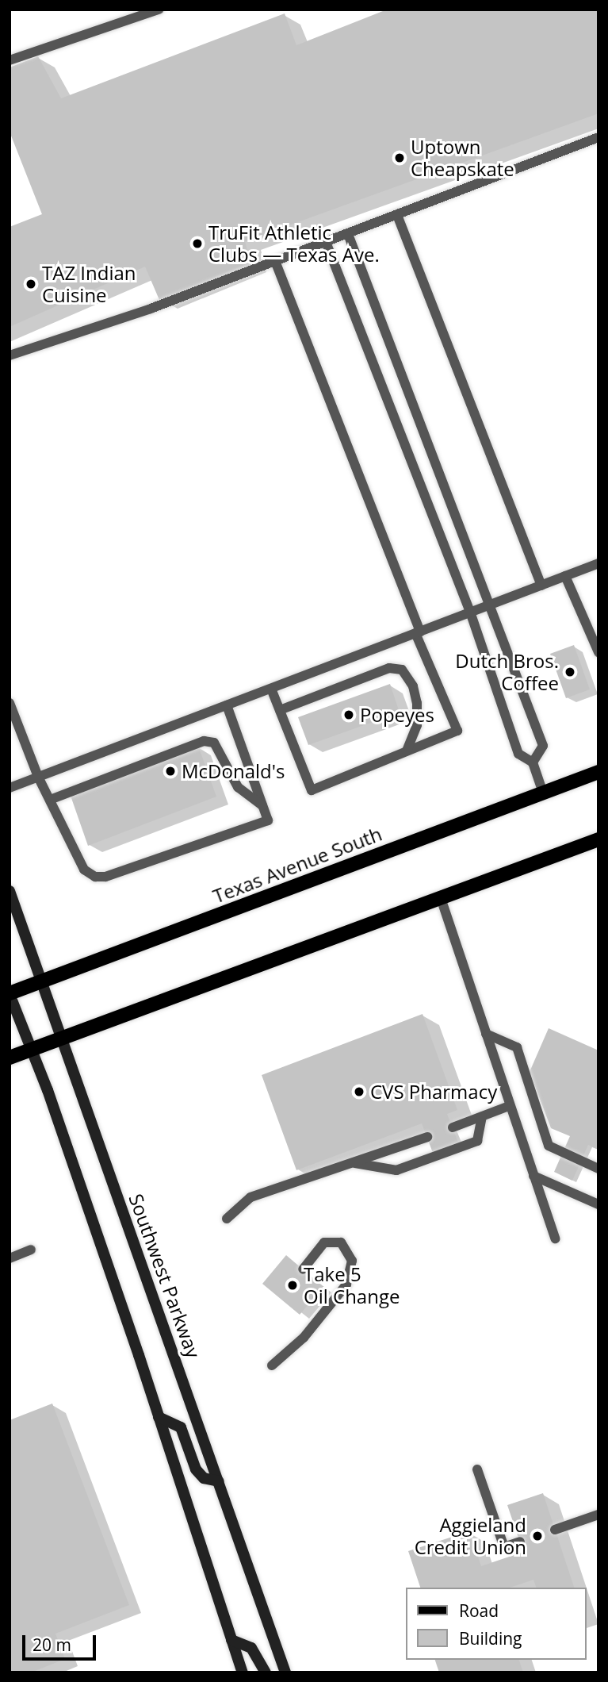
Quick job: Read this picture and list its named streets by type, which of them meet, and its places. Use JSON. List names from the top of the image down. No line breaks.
{"streets":{"main road":["Texas Avenue South","Southwest Parkway"]},"crossings":[["Texas Avenue South","Southwest Parkway"]],"places":["Uptown Cheapskate","TruFit Athletic Clubs — Texas Ave.","TAZ Indian Cuisine","Dutch Bros. Coffee","Popeyes","McDonald's","CVS Pharmacy","Take 5 Oil Change","Aggieland Credit Union"],"legend":["Road","Building"],"scale_bar":"20 m"}
